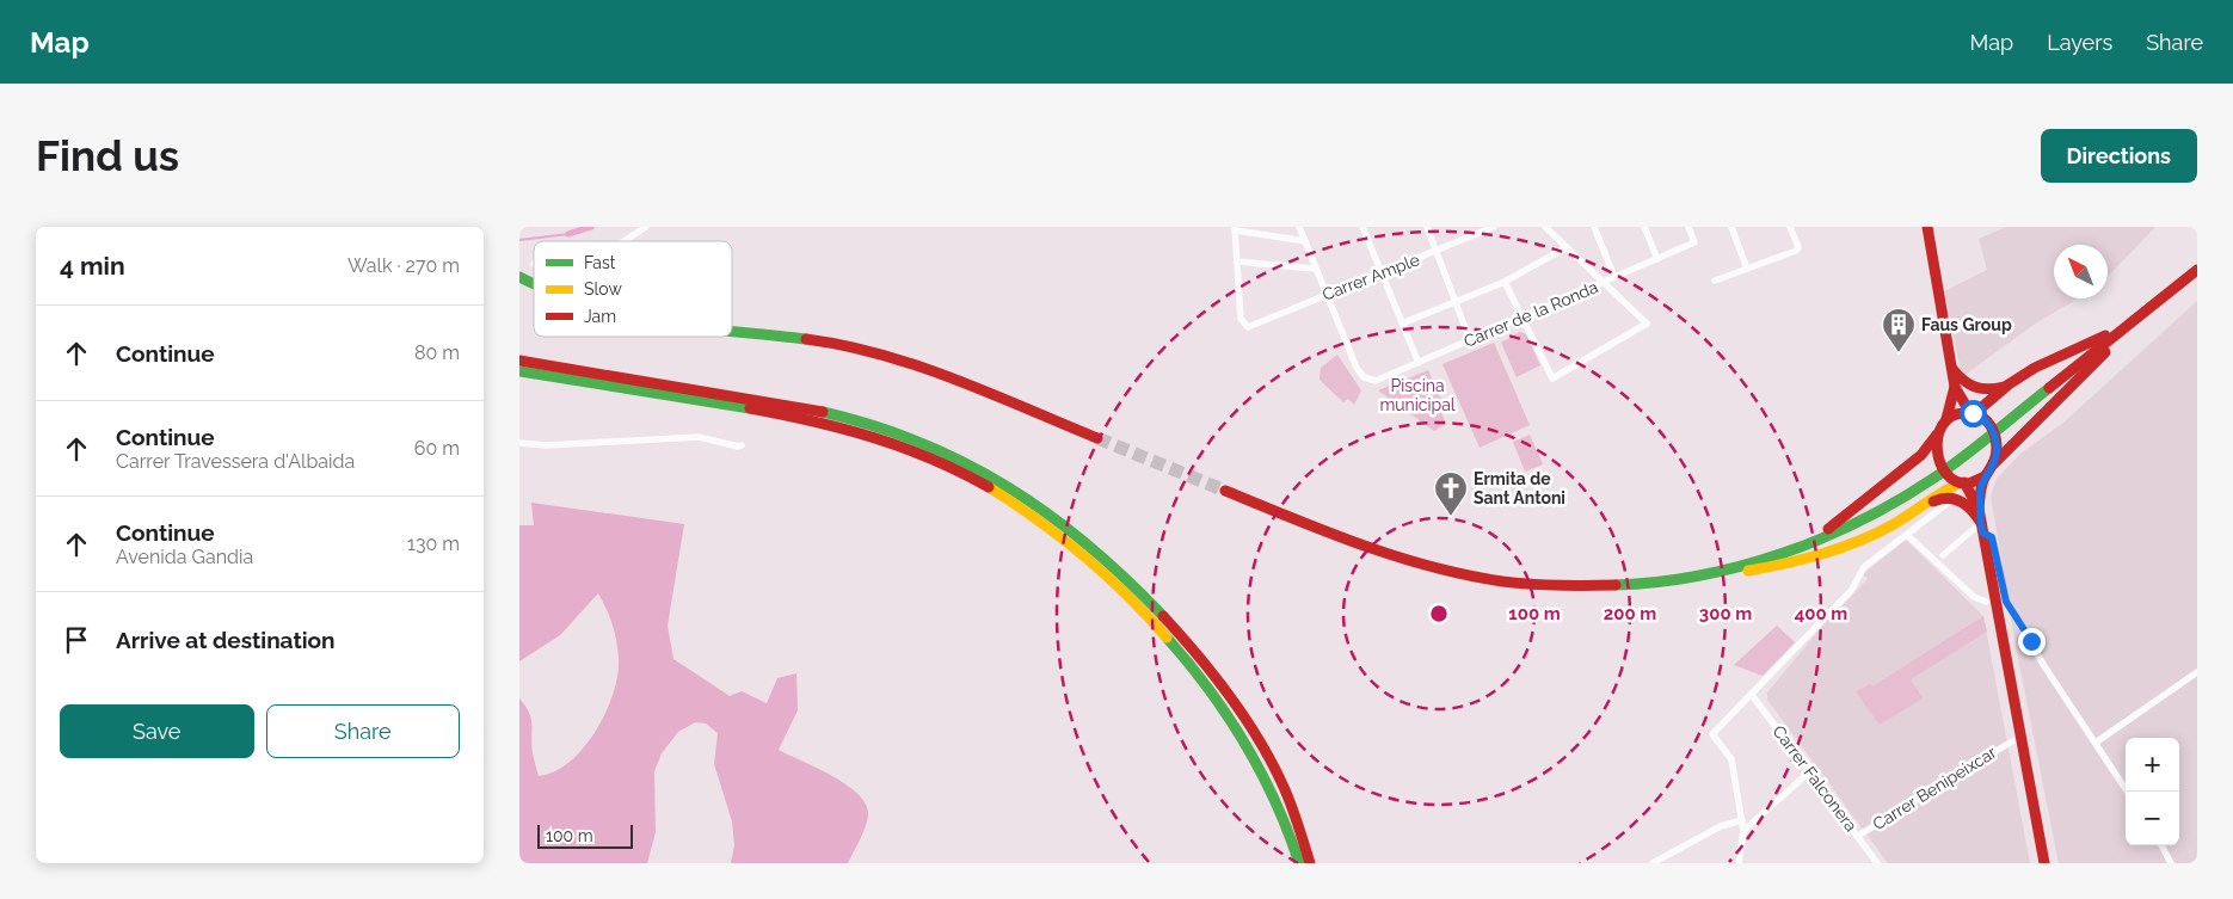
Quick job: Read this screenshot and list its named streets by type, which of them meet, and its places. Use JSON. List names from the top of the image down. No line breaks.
{"streets":{"street":["Carrer Ample","Carrer de la Ronda","Carrer Falconera","Carrer Benipeixcar"]},"crossings":[["Carrer Ample","Carrer de la Ronda"],["Carrer Falconera","Carrer Benipeixcar"]],"parks":["Piscina municipal"],"places":{"building":["Faus Group"],"church":["Ermita de Sant Antoni"]},"legend":["Fast","Slow","Jam"],"scale_bar":"100 m","north":"top left","page":{"header":"Map","nav":["Map","Layers","Share"],"buttons":["Directions",["Save","Share"]],"title":"Find us","heading":["4 min","Walk · 270 m"],"list":[["Continue","80 m"],["Continue","Carrer Travessera d'Albaida","60 m"],["Continue","Avenida Gandia","130 m"],"Arrive at destination"],"map_buttons":["+","−"],"scale":"100 m"},"rings":["100 m","200 m","300 m","400 m"]}
